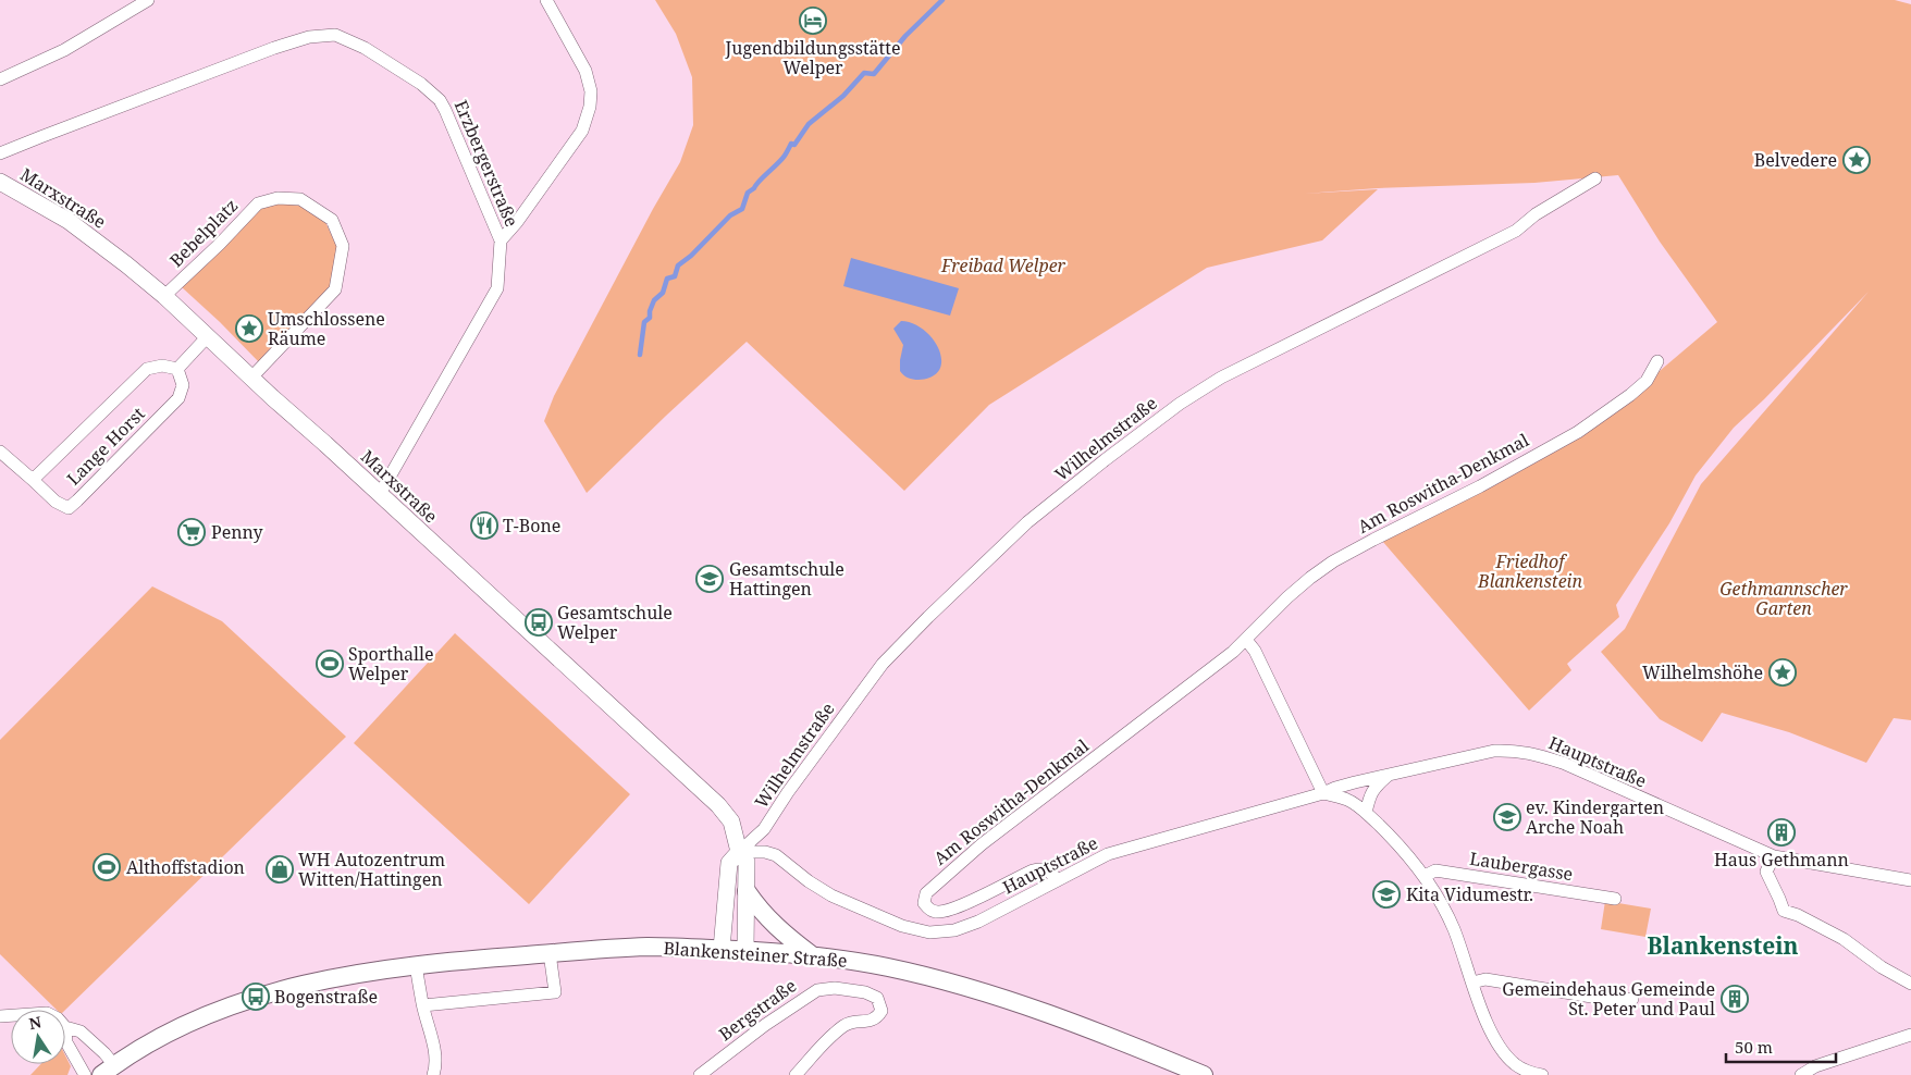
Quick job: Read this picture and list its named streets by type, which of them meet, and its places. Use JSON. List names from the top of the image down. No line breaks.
{"streets":{"main road":["Blankensteiner Straße"],"street":["Erzbergerstraße","Marxstraße","Bebelplatz","Wilhelmstraße","Lange Horst","Am Roswitha-Denkmal","Hauptstraße","Laubergasse","Bergstraße"]},"crossings":[["Erzbergerstraße","Marxstraße"],["Marxstraße","Bebelplatz"],["Marxstraße","Wilhelmstraße"],["Marxstraße","Hauptstraße"],["Marxstraße","Blankensteiner Straße"],["Wilhelmstraße","Hauptstraße"],["Am Roswitha-Denkmal","Hauptstraße"]],"districts":["Blankenstein"],"parks":["Freibad Welper","Friedhof Blankenstein","Gethmannscher Garten"],"places":{"hotel":["Jugendbildungsstätte Welper"],"place":["Belvedere","Umschlossene Räume","Wilhelmshöhe"],"restaurant":["T-Bone"],"supermarket":["Penny"],"school or university":["Gesamtschule Hattingen","ev. Kindergarten Arche Noah","Kita Vidumestr."],"bus stop":["Gesamtschule Welper","Bogenstraße"],"sports":["Sporthalle Welper","Althoffstadion"],"building":["Haus Gethmann","Gemeindehaus Gemeinde St. Peter und Paul"],"shop":["WH Autozentrum Witten/Hattingen"]},"scale_bar":"50 m","north":"top"}
